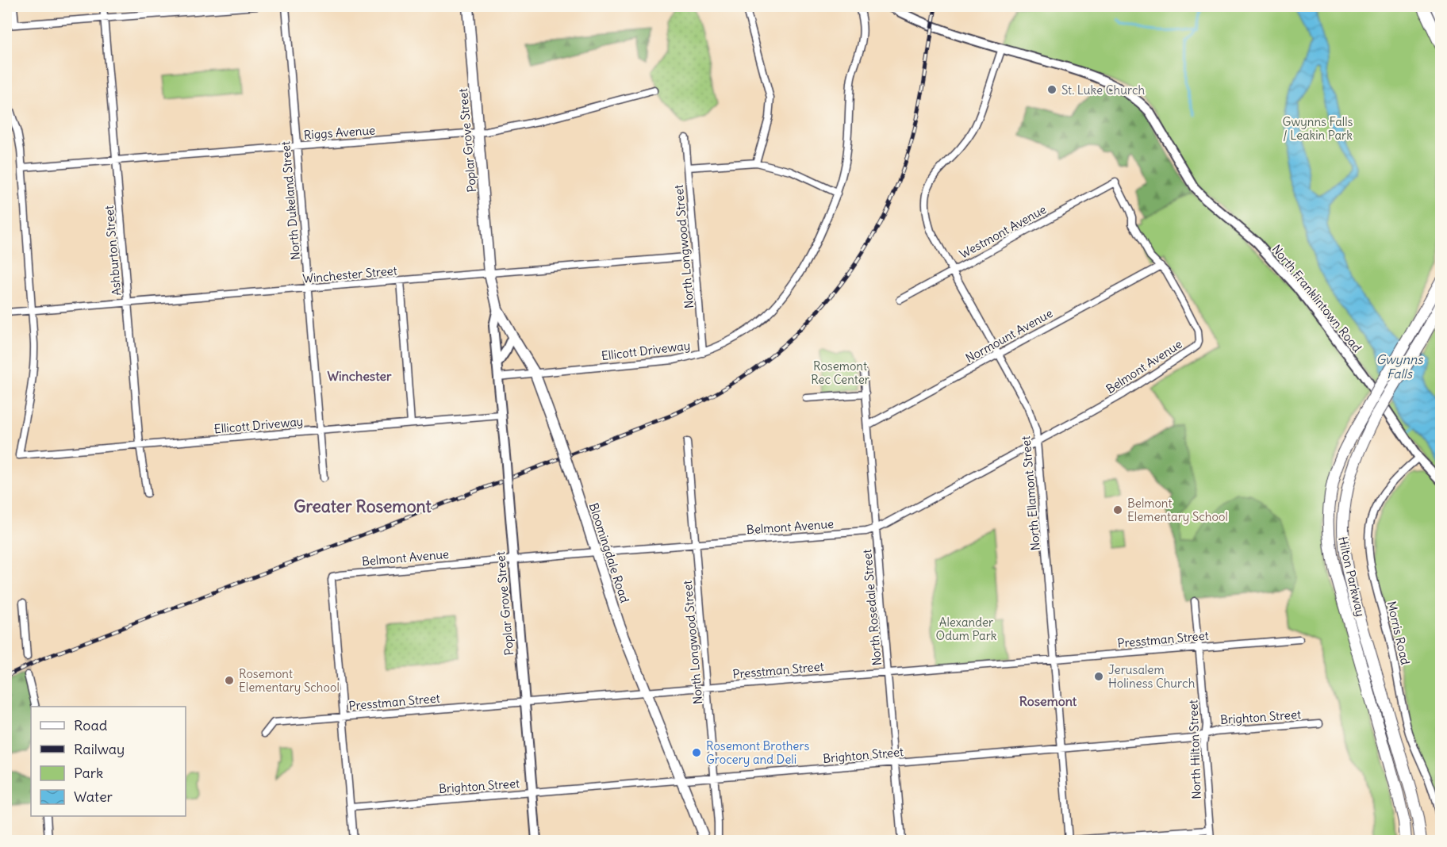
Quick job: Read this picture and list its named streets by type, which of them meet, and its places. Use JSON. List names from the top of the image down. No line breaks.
{"streets":{"main road":["Poplar Grove Street","Bloomingdale Road","Hilton Parkway"],"street":["Riggs Avenue","North Dukeland Street","Westmont Avenue","North Longwood Street","Ashburton Street","Winchester Street","North Franklintown Road","Normount Avenue","Ellicott Driveway","Belmont Avenue","North Ellamont Street","North Rosedale Street","Morris Road","Presstman Street","Brighton Street","North Hilton Street"]},"crossings":[["Riggs Avenue","Poplar Grove Street"],["Riggs Avenue","North Dukeland Street"],["Riggs Avenue","Ashburton Street"],["Poplar Grove Street","Winchester Street"],["Poplar Grove Street","Ellicott Driveway"],["Poplar Grove Street","Belmont Avenue"],["Poplar Grove Street","Bloomingdale Road"],["Poplar Grove Street","Presstman Street"],["Poplar Grove Street","Brighton Street"],["North Dukeland Street","Winchester Street"],["North Dukeland Street","Ellicott Driveway"],["Westmont Avenue","Normount Avenue"],["Westmont Avenue","Belmont Avenue"],["Westmont Avenue","North Ellamont Street"],["North Longwood Street","Winchester Street"],["North Longwood Street","Ellicott Driveway"],["North Longwood Street","Belmont Avenue"],["North Longwood Street","Presstman Street"],["North Longwood Street","Brighton Street"],["Ashburton Street","Winchester Street"],["Ashburton Street","Ellicott Driveway"],["Winchester Street","Ellicott Driveway"],["Winchester Street","Bloomingdale Road"],["North Franklintown Road","North Ellamont Street"],["North Franklintown Road","Morris Road"],["Normount Avenue","Belmont Avenue"],["Normount Avenue","North Ellamont Street"],["Normount Avenue","North Rosedale Street"],["Ellicott Driveway","Bloomingdale Road"],["Belmont Avenue","North Ellamont Street"],["Belmont Avenue","Bloomingdale Road"],["Belmont Avenue","North Rosedale Street"],["Belmont Avenue","Presstman Street"],["North Ellamont Street","Presstman Street"],["North Ellamont Street","Brighton Street"],["Bloomingdale Road","Presstman Street"],["Bloomingdale Road","Brighton Street"],["North Rosedale Street","Presstman Street"],["North Rosedale Street","Brighton Street"],["Presstman Street","North Hilton Street"],["Brighton Street","North Hilton Street"]],"districts":["Winchester","Greater Rosemont","Rosemont"],"water":["Gwynns Falls"],"parks":["Gwynns Falls / Leakin Park","Rosemont Rec Center","Alexander Odum Park"],"places":["St. Luke Church","Belmont Elementary School","Jerusalem Holiness Church","Rosemont Elementary School","Rosemont Brothers Grocery and Deli"],"legend":["Road","Railway","Park","Water"]}
